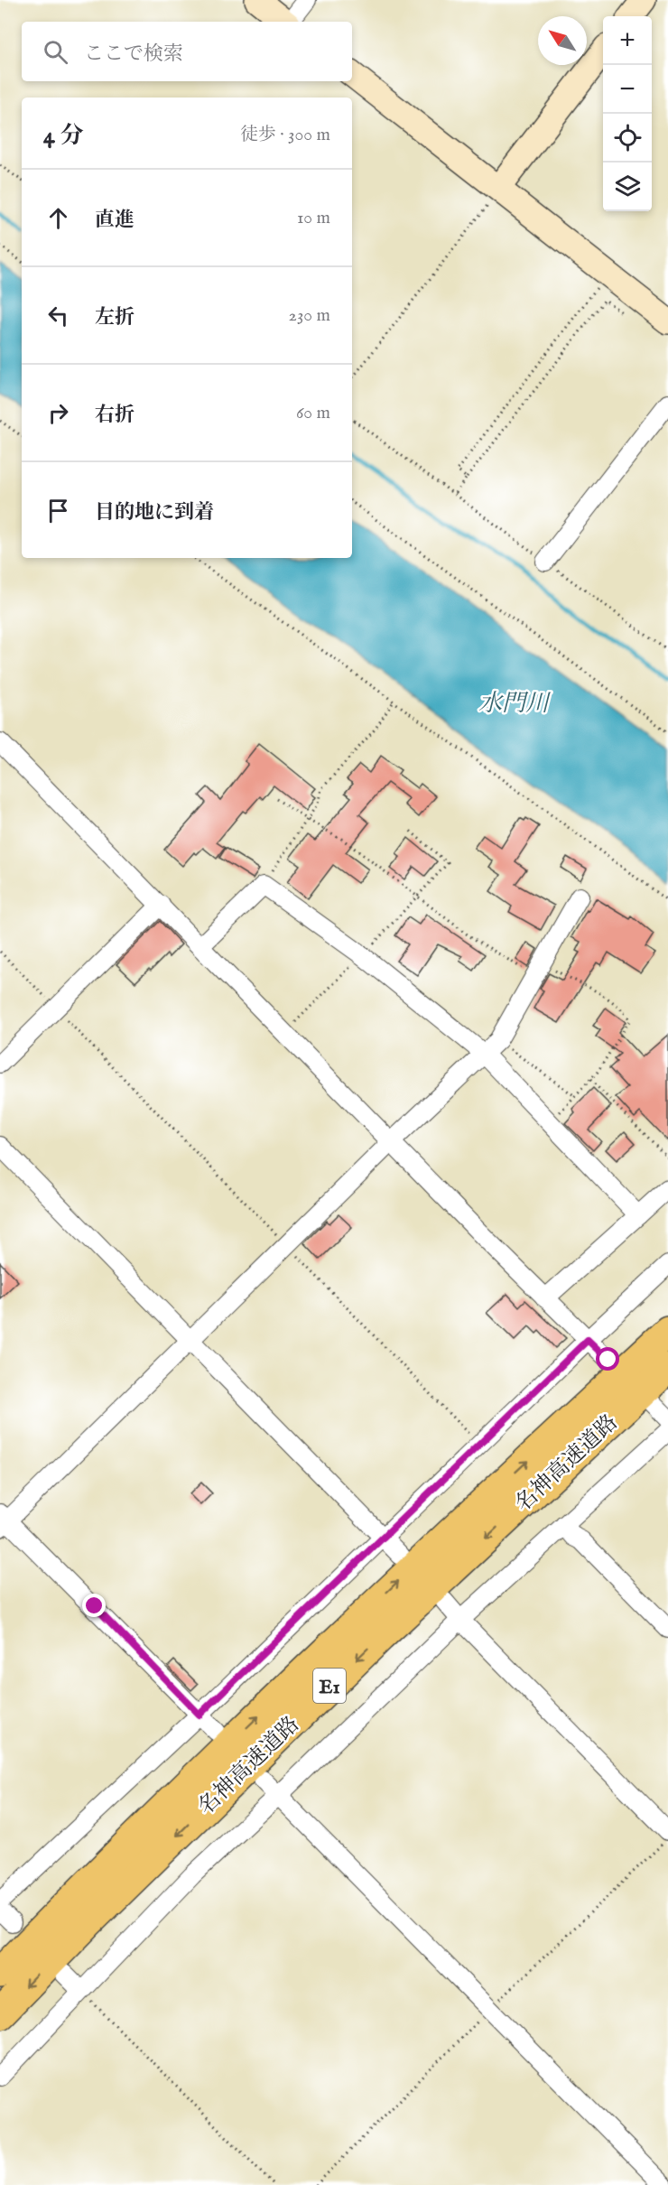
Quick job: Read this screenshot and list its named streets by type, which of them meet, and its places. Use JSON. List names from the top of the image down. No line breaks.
{"streets":{"highway":["名神高速道路","E1"]},"water":["水門川"],"north":"top left","page":{"map_buttons":["+","−"],"search":"ここで検索","heading":["4 分","徒歩 · 300 m"],"list":[["直進","10 m"],["左折","230 m"],["右折","60 m"],"目的地に到着"]}}
